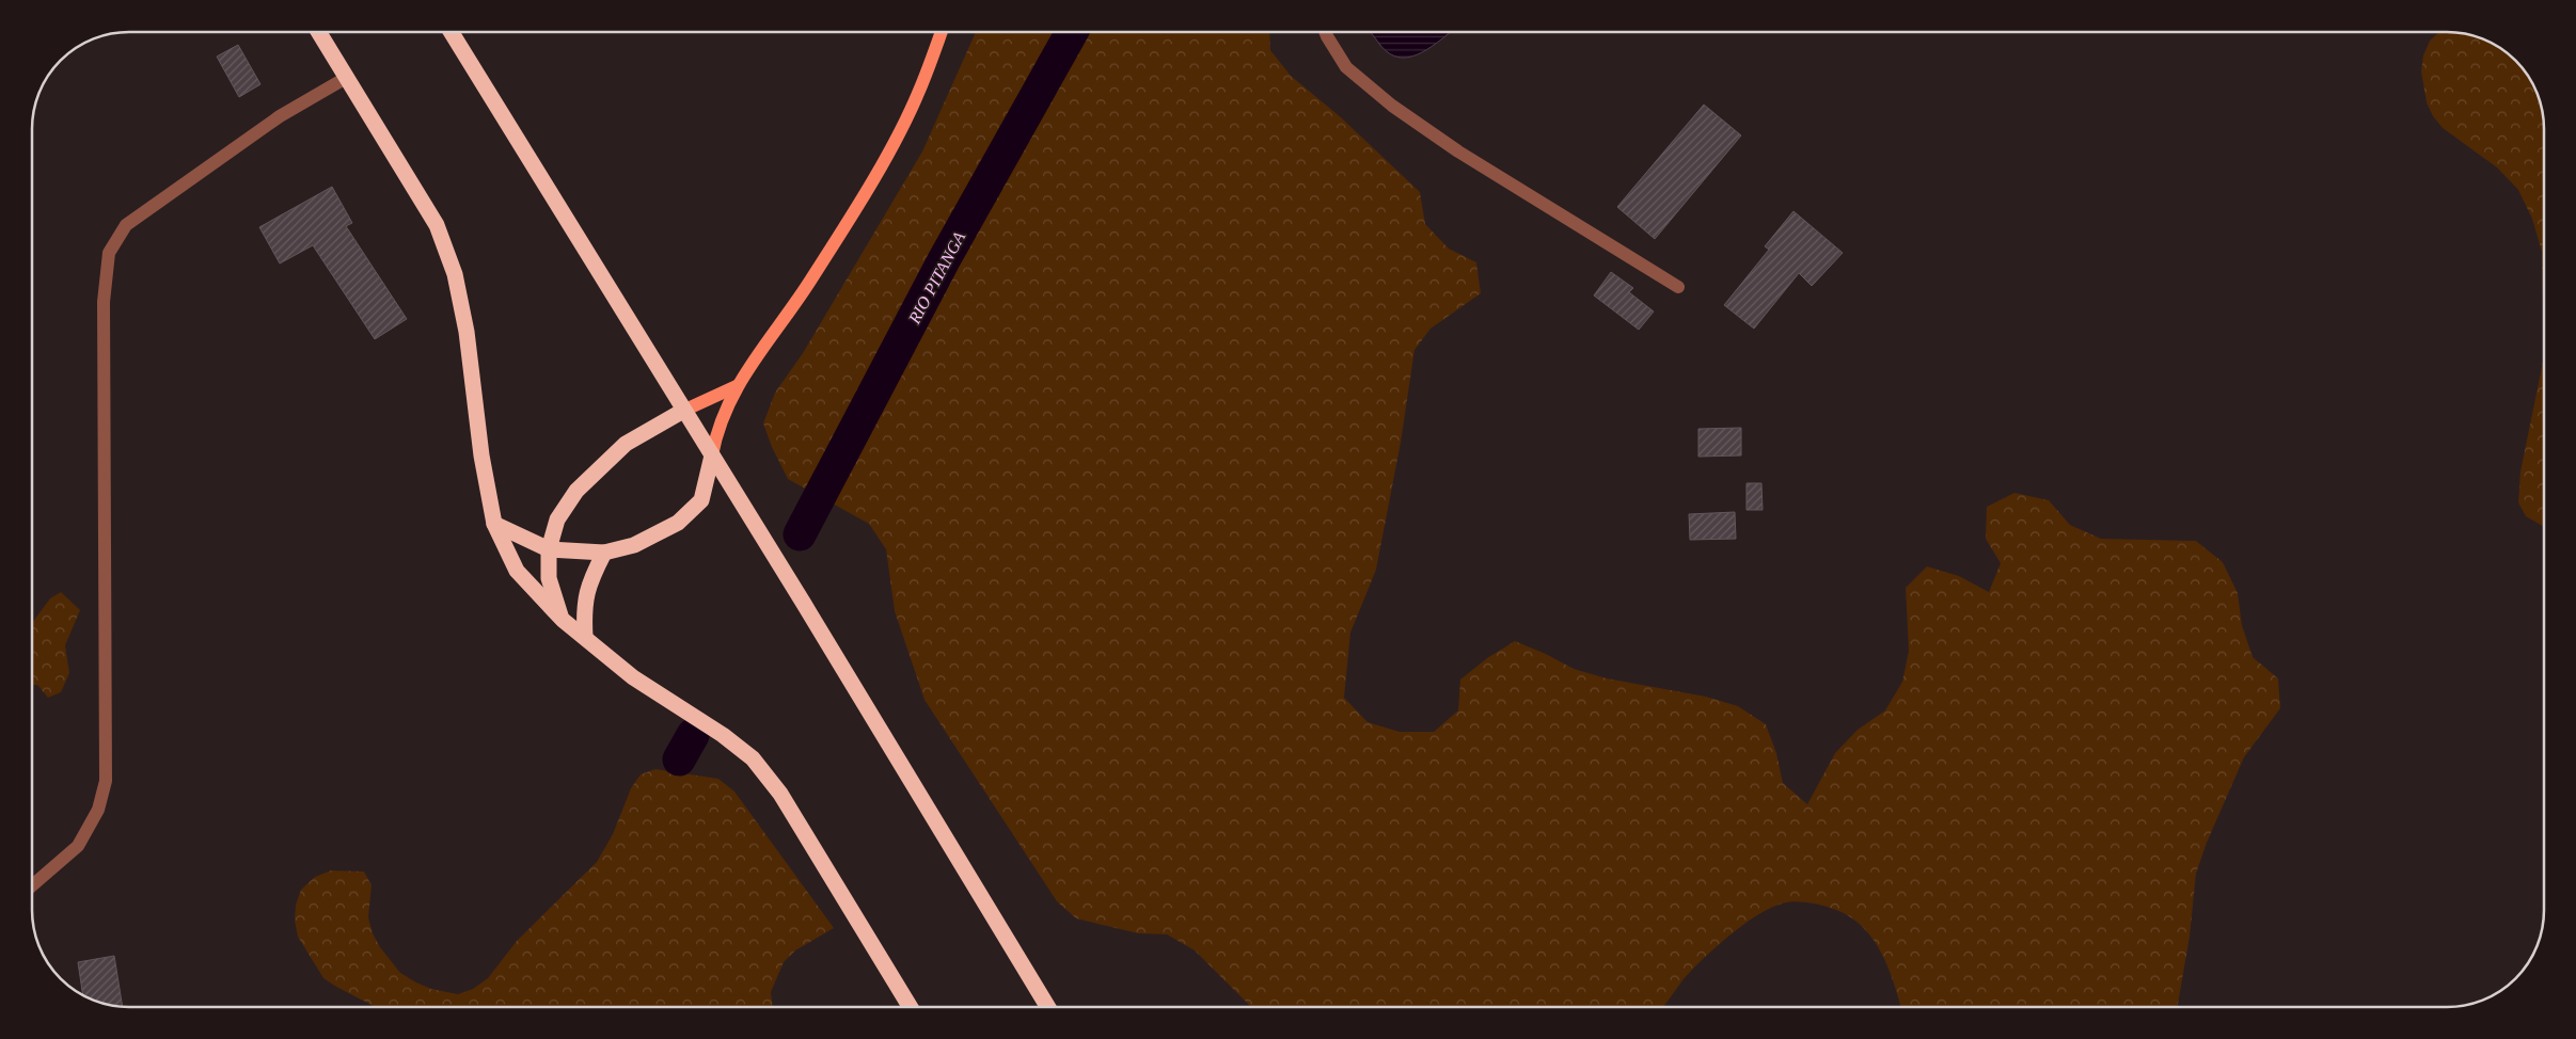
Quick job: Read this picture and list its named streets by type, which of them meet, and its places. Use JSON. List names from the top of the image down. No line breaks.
{"water":["RIO PITANGA"]}
